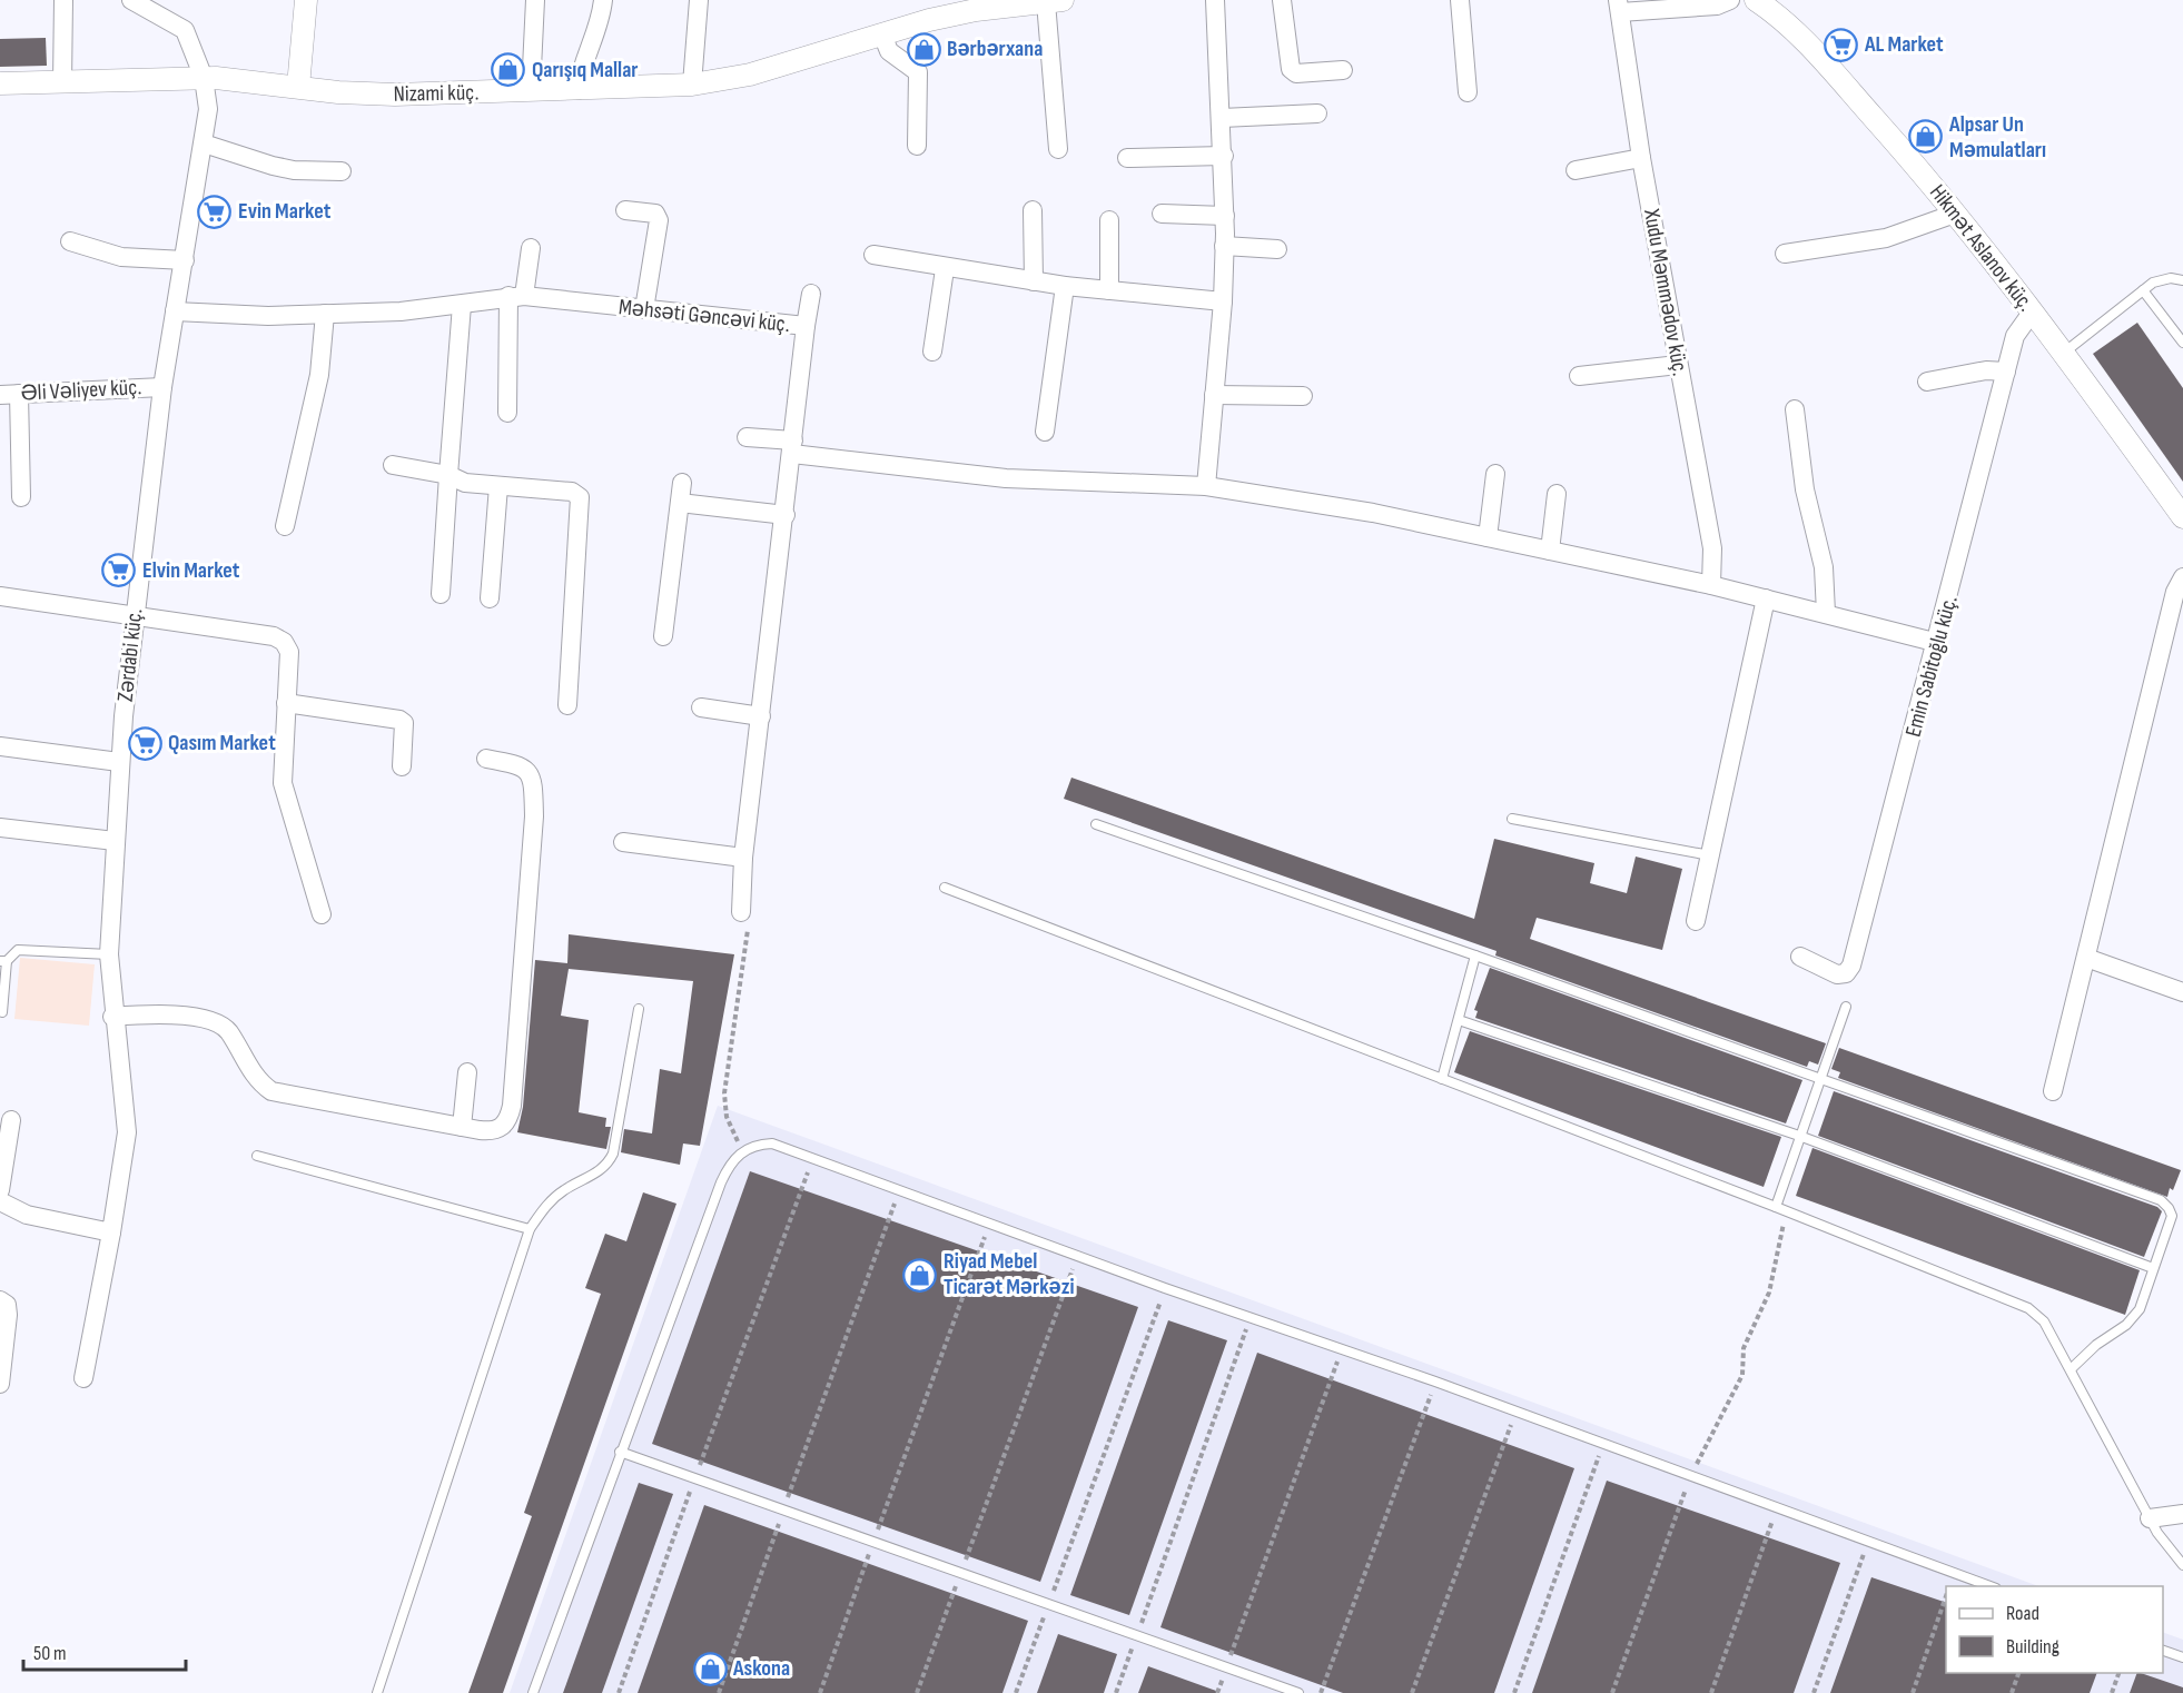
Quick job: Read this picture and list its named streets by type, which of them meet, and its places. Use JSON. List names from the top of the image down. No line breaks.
{"streets":{"street":["Nizami küç.","Hikmət Aslanov küç.","Xudu Məmmədov küç.","Məhsəti Gəncəvi küç.","Əli Vəliyev küç.","Zərdabi küç.","Emin Sabitoğlu küç."]},"crossings":[["Nizami küç.","Zərdabi küç."],["Hikmət Aslanov küç.","Emin Sabitoğlu küç."],["Məhsəti Gəncəvi küç.","Zərdabi küç."],["Əli Vəliyev küç.","Zərdabi küç."]],"places":{"supermarket":["AL Market","Evin Market","Elvin Market","Qasım Market"],"shop":["Bərbərxana","Qarışıq Mallar","Alpsar Un Məmulatları","Riyad Mebel Ticarət Mərkəzi","Askona"]},"legend":["Road","Building"],"scale_bar":"50 m"}
